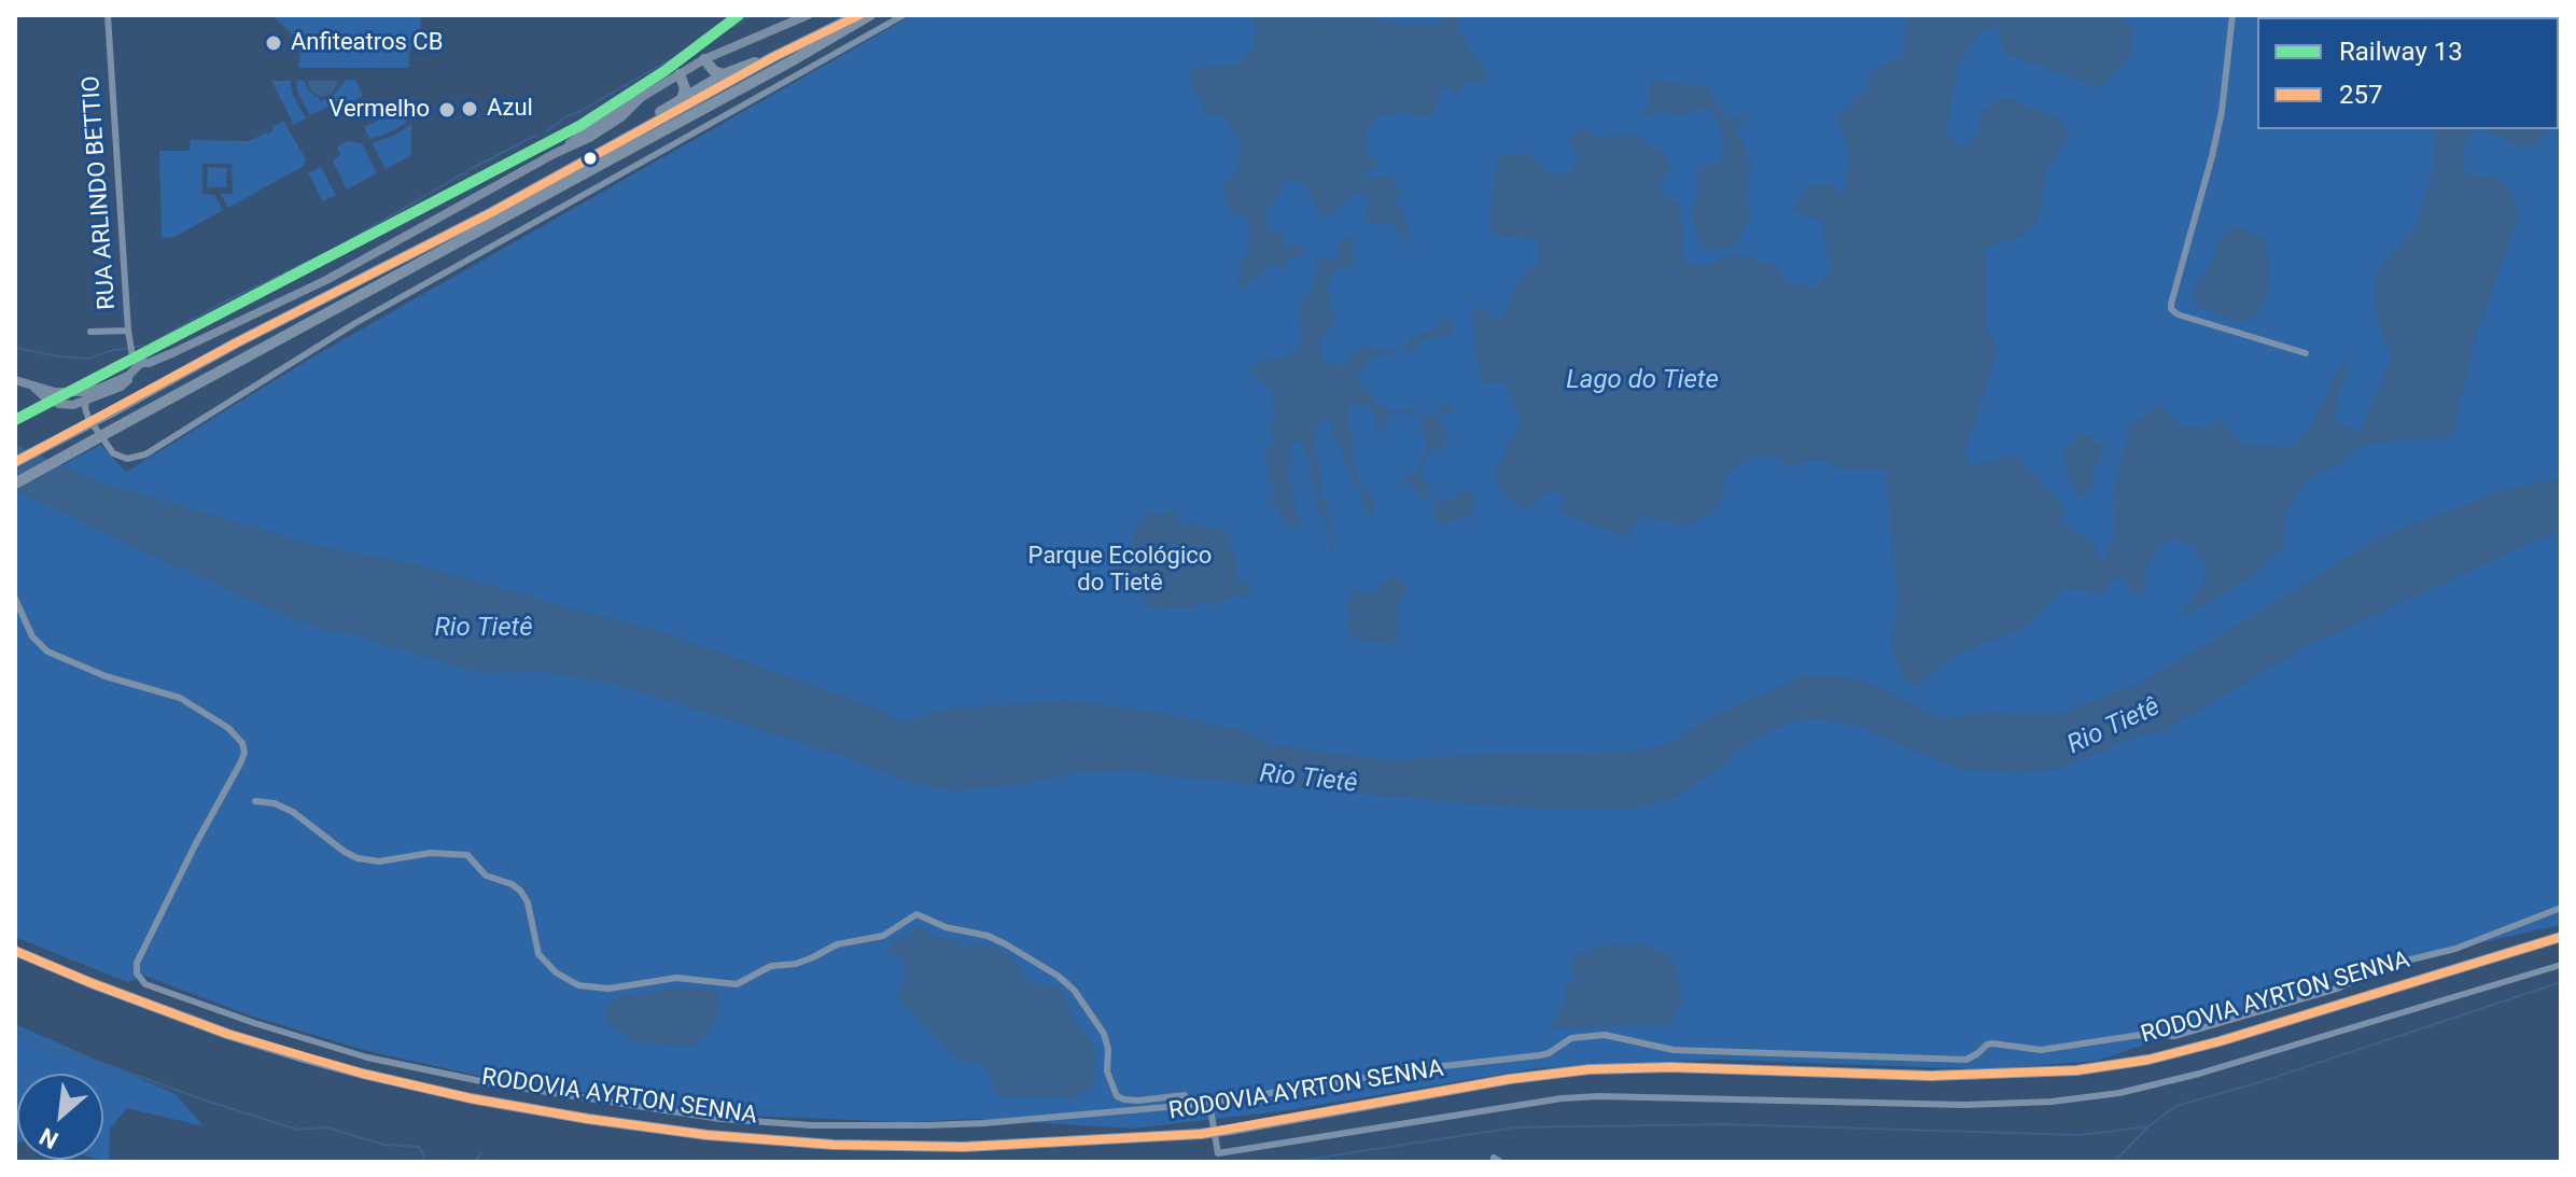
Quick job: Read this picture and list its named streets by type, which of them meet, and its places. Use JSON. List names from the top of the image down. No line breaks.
{"streets":{"highway":["RODOVIA AYRTON SENNA"],"street":["RUA ARLINDO BETTIO"]},"water":["Lago do Tiete","Rio Tietê"],"parks":["Parque Ecológico do Tietê"],"places":["Anfiteatros CB","Azul","Vermelho"],"lines":["rail line 13","transit line 257"],"legend":["Railway 13","257"],"north":"bottom left"}
